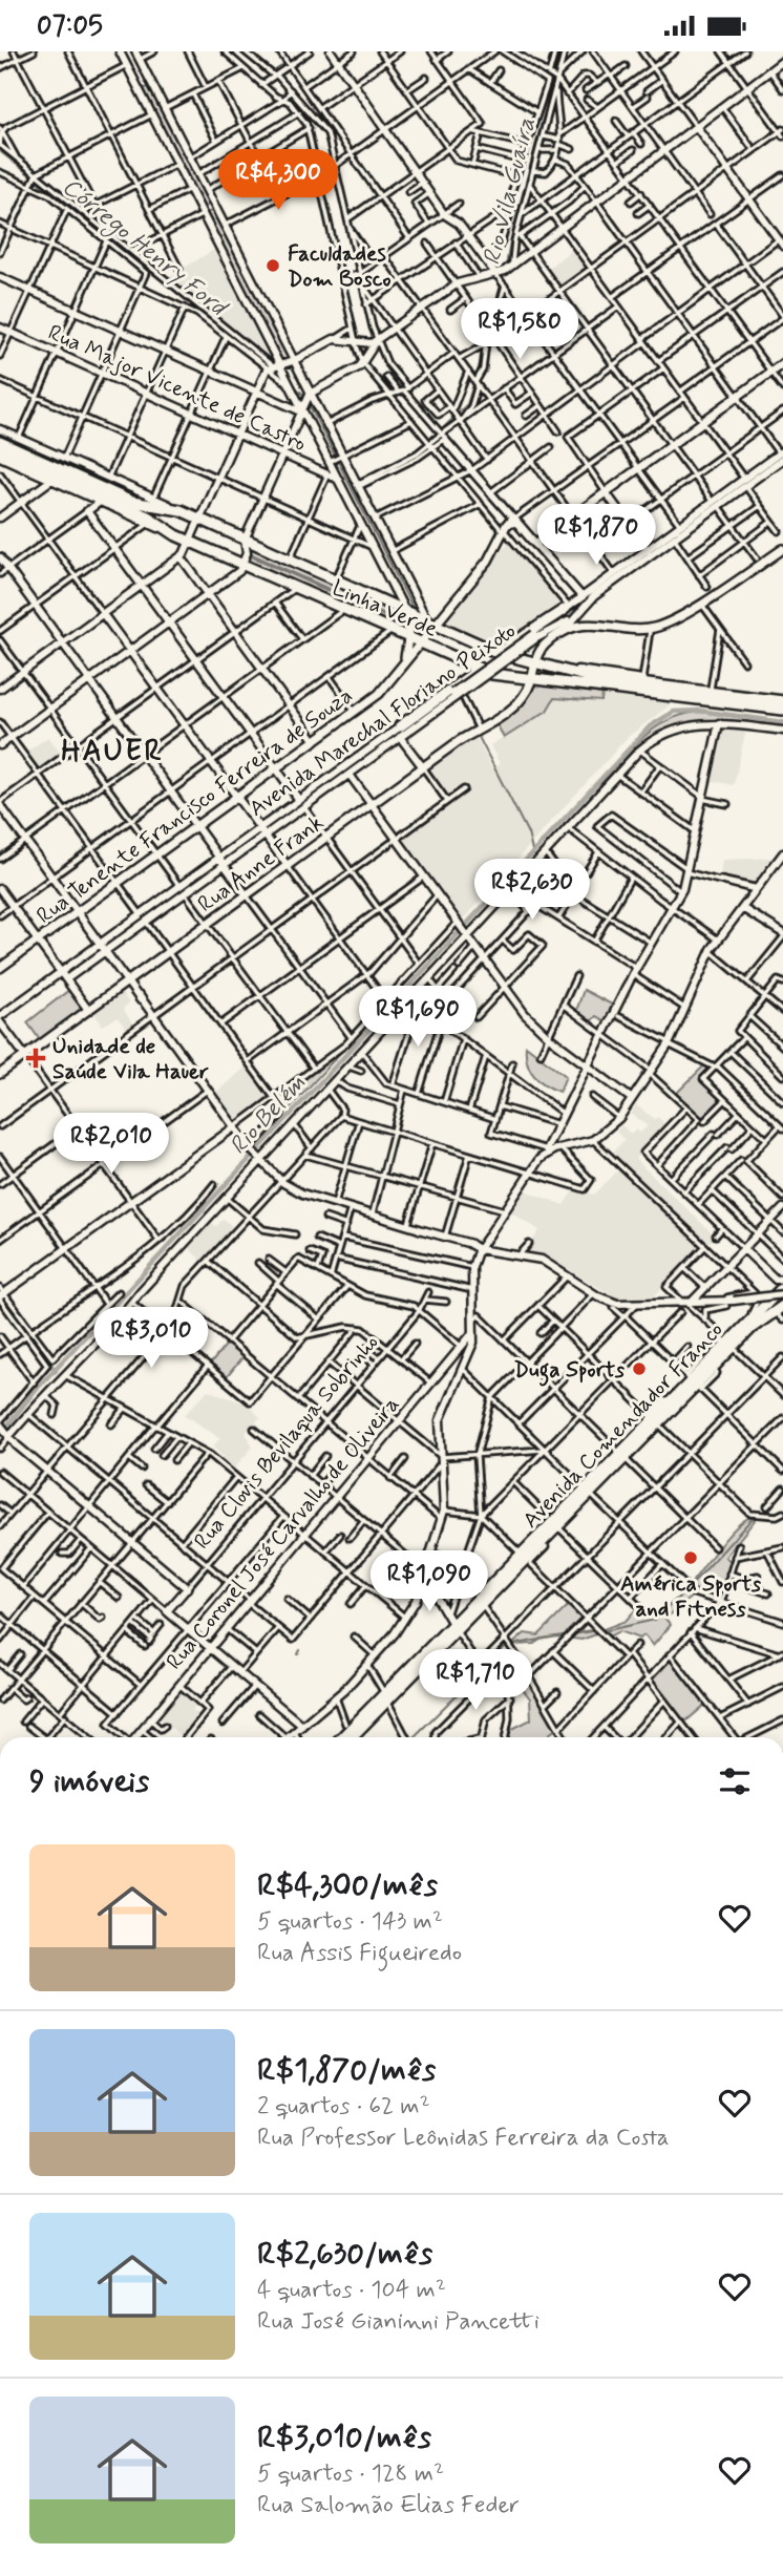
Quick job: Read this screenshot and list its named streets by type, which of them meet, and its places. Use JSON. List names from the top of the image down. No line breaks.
{"streets":{"highway":["Linha Verde","Avenida Comendador Franco"],"main road":["Rua Tenente Francisco Ferreira de Souza","Rua Anne Frank"],"street":["Rua Major Vicente de Castro","Avenida Marechal Floriano Peixoto","Rua Clovis Bevilaqua Sobrinho","Rua Coronel José Carvalho de Oliveira"]},"crossings":[["Linha Verde","Rua Tenente Francisco Ferreira de Souza"],["Linha Verde","Rua Anne Frank"],["Avenida Marechal Floriano Peixoto","Rua Anne Frank"]],"districts":["HAUER"],"water":["Rio Vila Guaíra","Córrego Henry Ford","Rio Belém"],"places":{"other":["Faculdades Dom Bosco","Duga Sports","América Sports and Fitness"],"health":["Unidade de Saúde Vila Hauer"]},"page":{"status":"07:05","price":["R$4,300","R$1,580","R$1,870","R$2,630","R$1,690","R$2,010","R$3,010","R$1,090","R$1,710"],"heading":"9 imóveis","list":[{"name":"R$4,300/mês","note":"5 quartos · 143 m² · Rua Assis Figueiredo"},{"name":"R$1,870/mês","note":"2 quartos · 62 m² · Rua Professor Leônidas Ferreira da Costa"},{"name":"R$2,630/mês","note":"4 quartos · 104 m² · Rua José Gianinni Pancetti"},{"name":"R$3,010/mês","note":"5 quartos · 128 m² · Rua Salomão Elias Feder"}]}}
